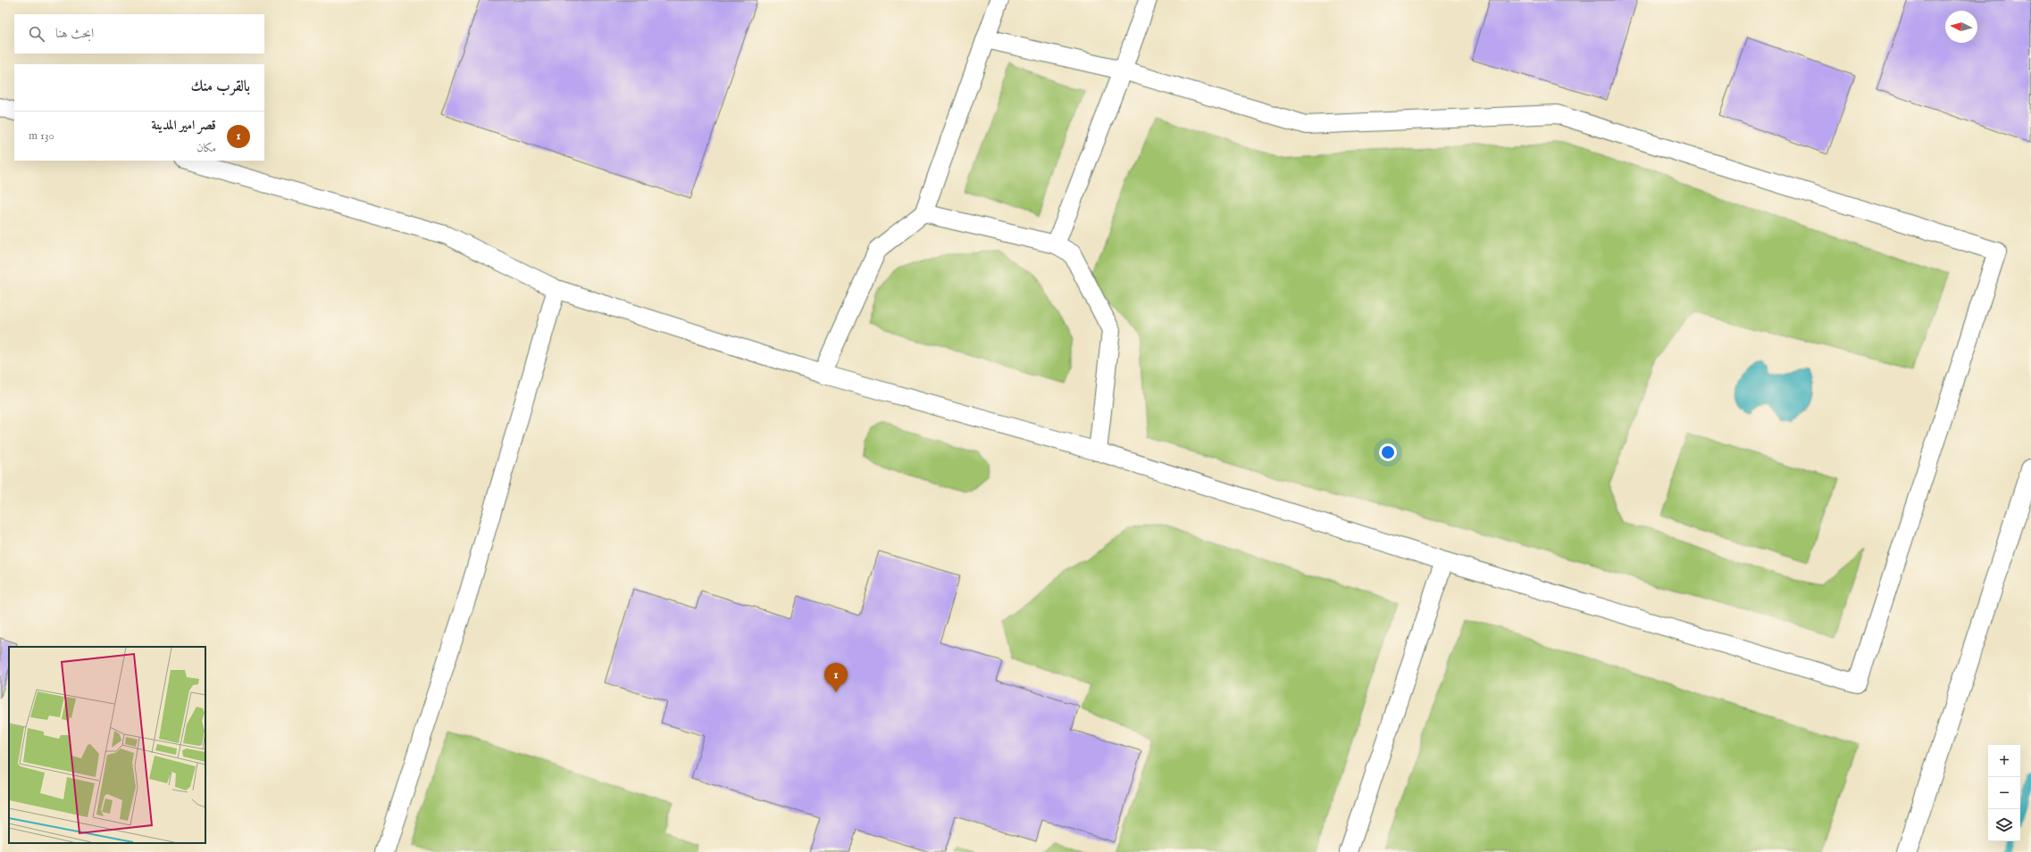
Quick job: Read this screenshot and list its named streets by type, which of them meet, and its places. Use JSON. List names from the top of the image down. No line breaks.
{"north":"left","page":{"search":"ابحث هنا","heading":"بالقرب منك","list":[{"mark":"1","name":"قصر امير المدينة","note":"مكان","value":"130 m"}],"pins":"1","map_buttons":["+","−"]}}
